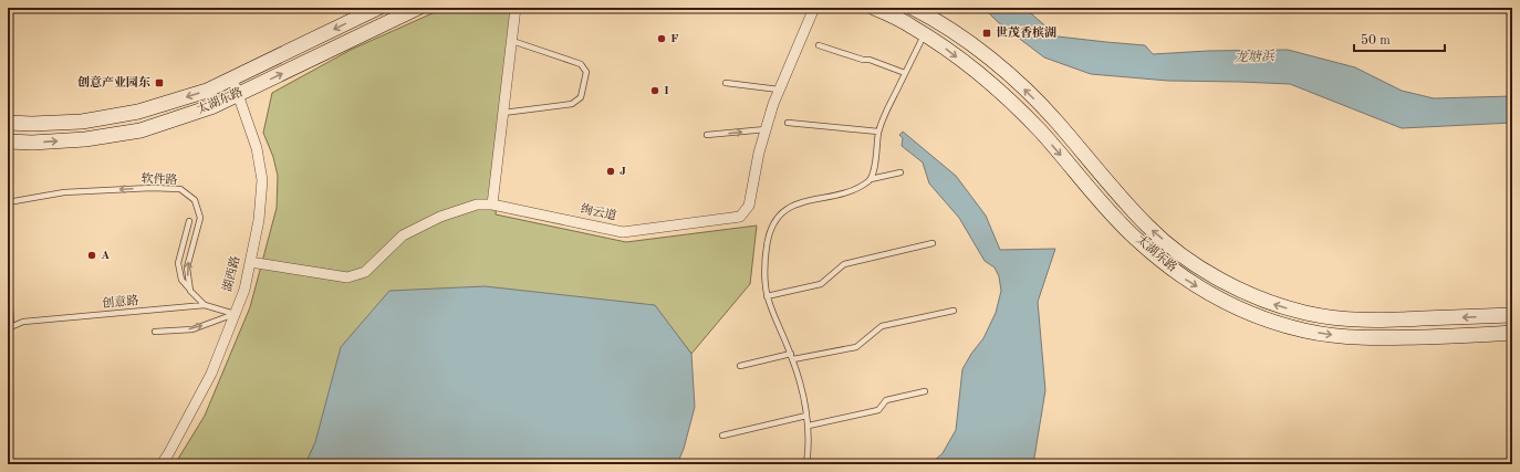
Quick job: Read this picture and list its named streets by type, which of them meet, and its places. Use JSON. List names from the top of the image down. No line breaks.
{"streets":{"main road":["太湖东路"],"street":["绚云道","湖西路"],"lane":["软件路","创意路"]},"crossings":[["太湖东路","湖西路"],["绚云道","湖西路"],["湖西路","创意路"]],"water":["龙塘浜"],"places":{"transit":["世茂香槟湖","创意产业园东"],"other":["F","I","J","A"]},"scale_bar":"50 m"}
